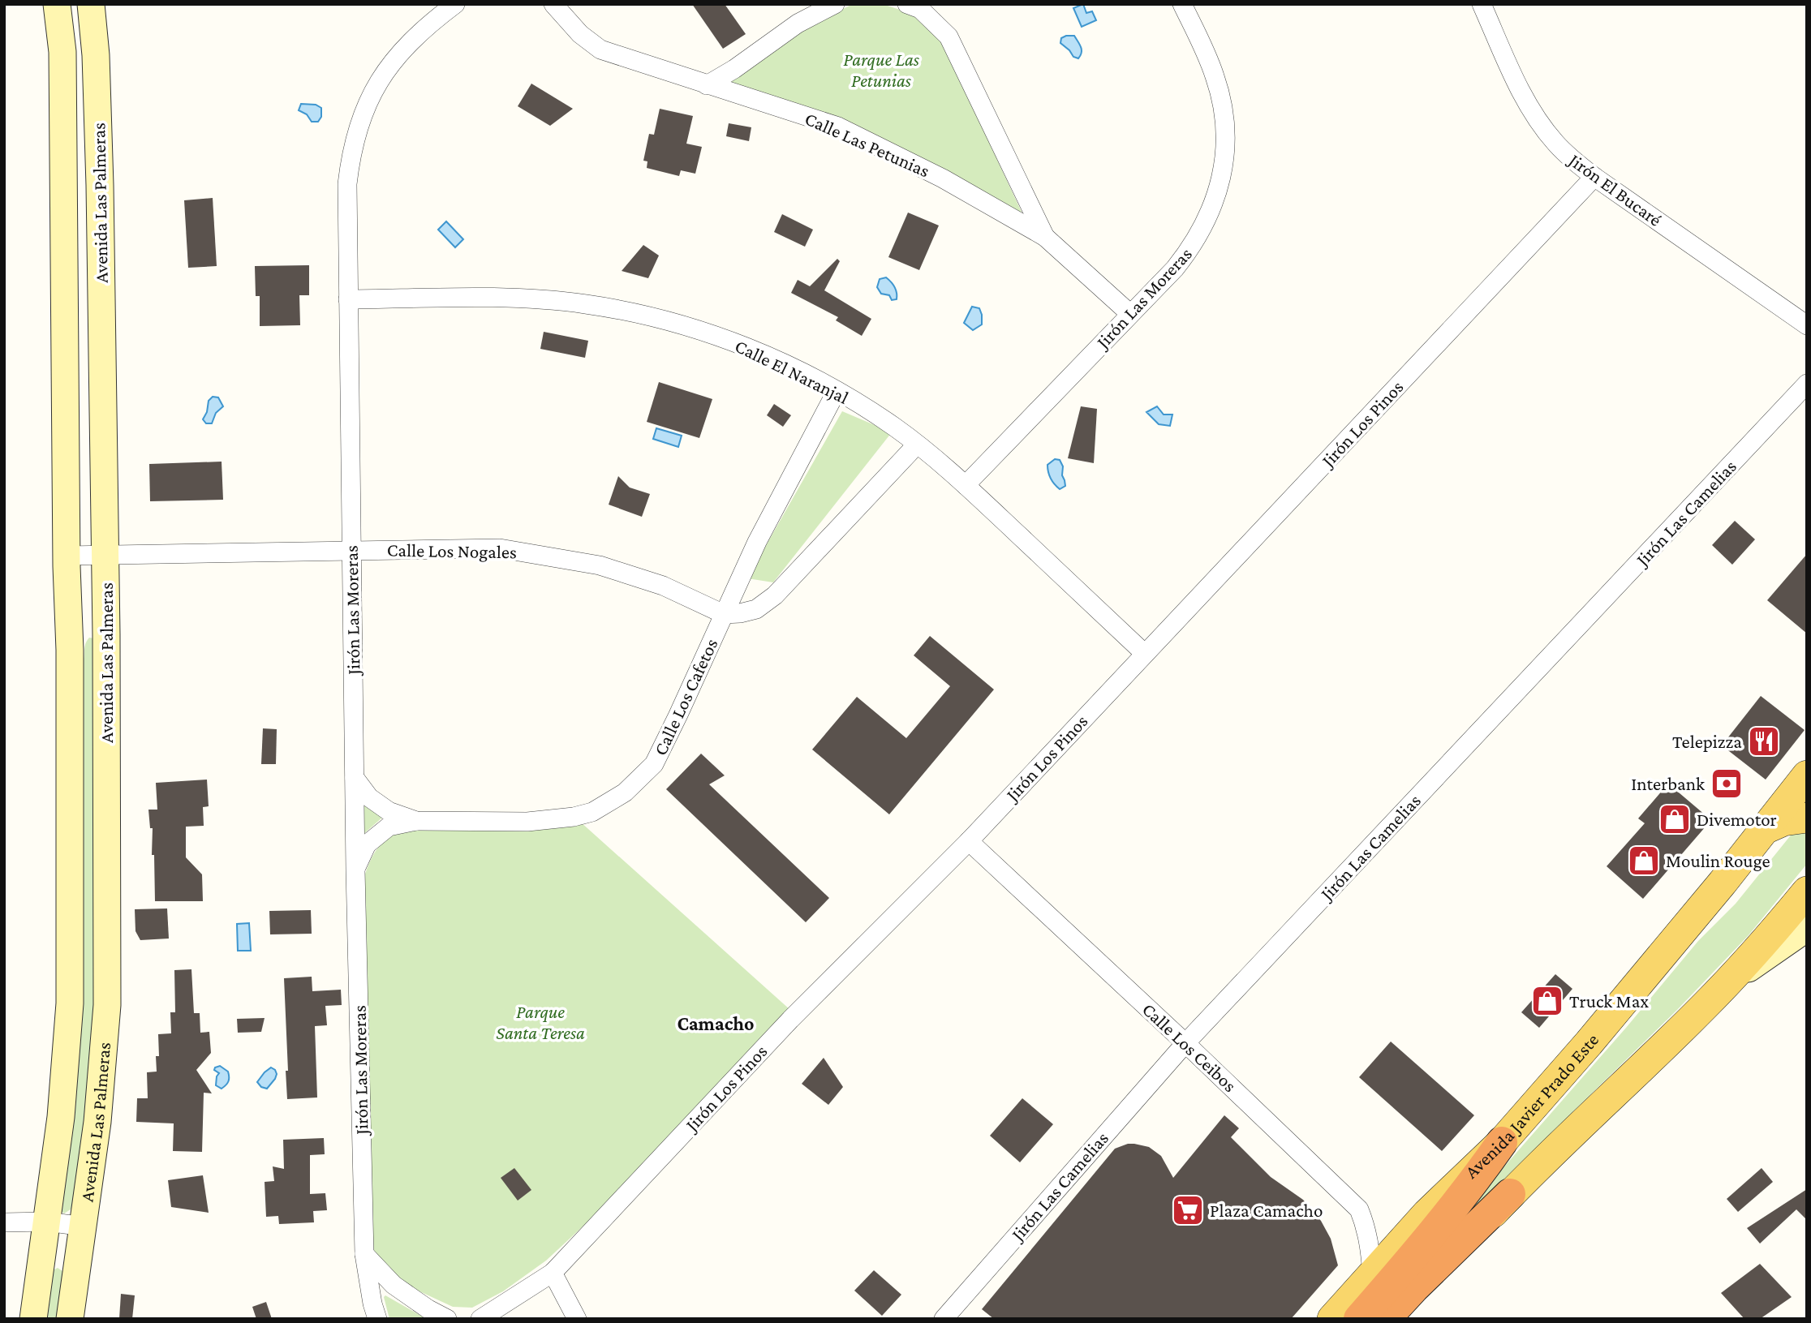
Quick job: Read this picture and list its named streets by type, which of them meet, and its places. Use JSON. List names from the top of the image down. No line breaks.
{"streets":{"main road":["Avenida Las Palmeras","Avenida Javier Prado Este"],"street":["Calle Las Petunias","Jirón El Bucaré","Jirón Las Moreras","Calle El Naranjal","Jirón Los Pinos","Jirón Las Camelias","Calle Los Nogales","Calle Los Cafetos","Calle Los Ceibos"]},"crossings":[["Calle Las Petunias","Jirón Las Moreras"],["Jirón El Bucaré","Jirón Los Pinos"],["Avenida Las Palmeras","Calle Los Nogales"],["Jirón Las Moreras","Calle El Naranjal"],["Jirón Las Moreras","Calle Los Nogales"],["Jirón Las Moreras","Calle Los Cafetos"],["Calle El Naranjal","Jirón Los Pinos"],["Calle El Naranjal","Calle Los Cafetos"],["Jirón Los Pinos","Calle Los Ceibos"],["Jirón Las Camelias","Calle Los Ceibos"],["Calle Los Nogales","Calle Los Cafetos"],["Calle Los Ceibos","Avenida Javier Prado Este"]],"districts":["Camacho"],"parks":["Parque Las Petunias","Parque Santa Teresa"],"places":{"restaurant":["Telepizza"],"bank":["Interbank"],"shop":["Divemotor","Moulin Rouge","Truck Max"],"supermarket":["Plaza Camacho"]}}
